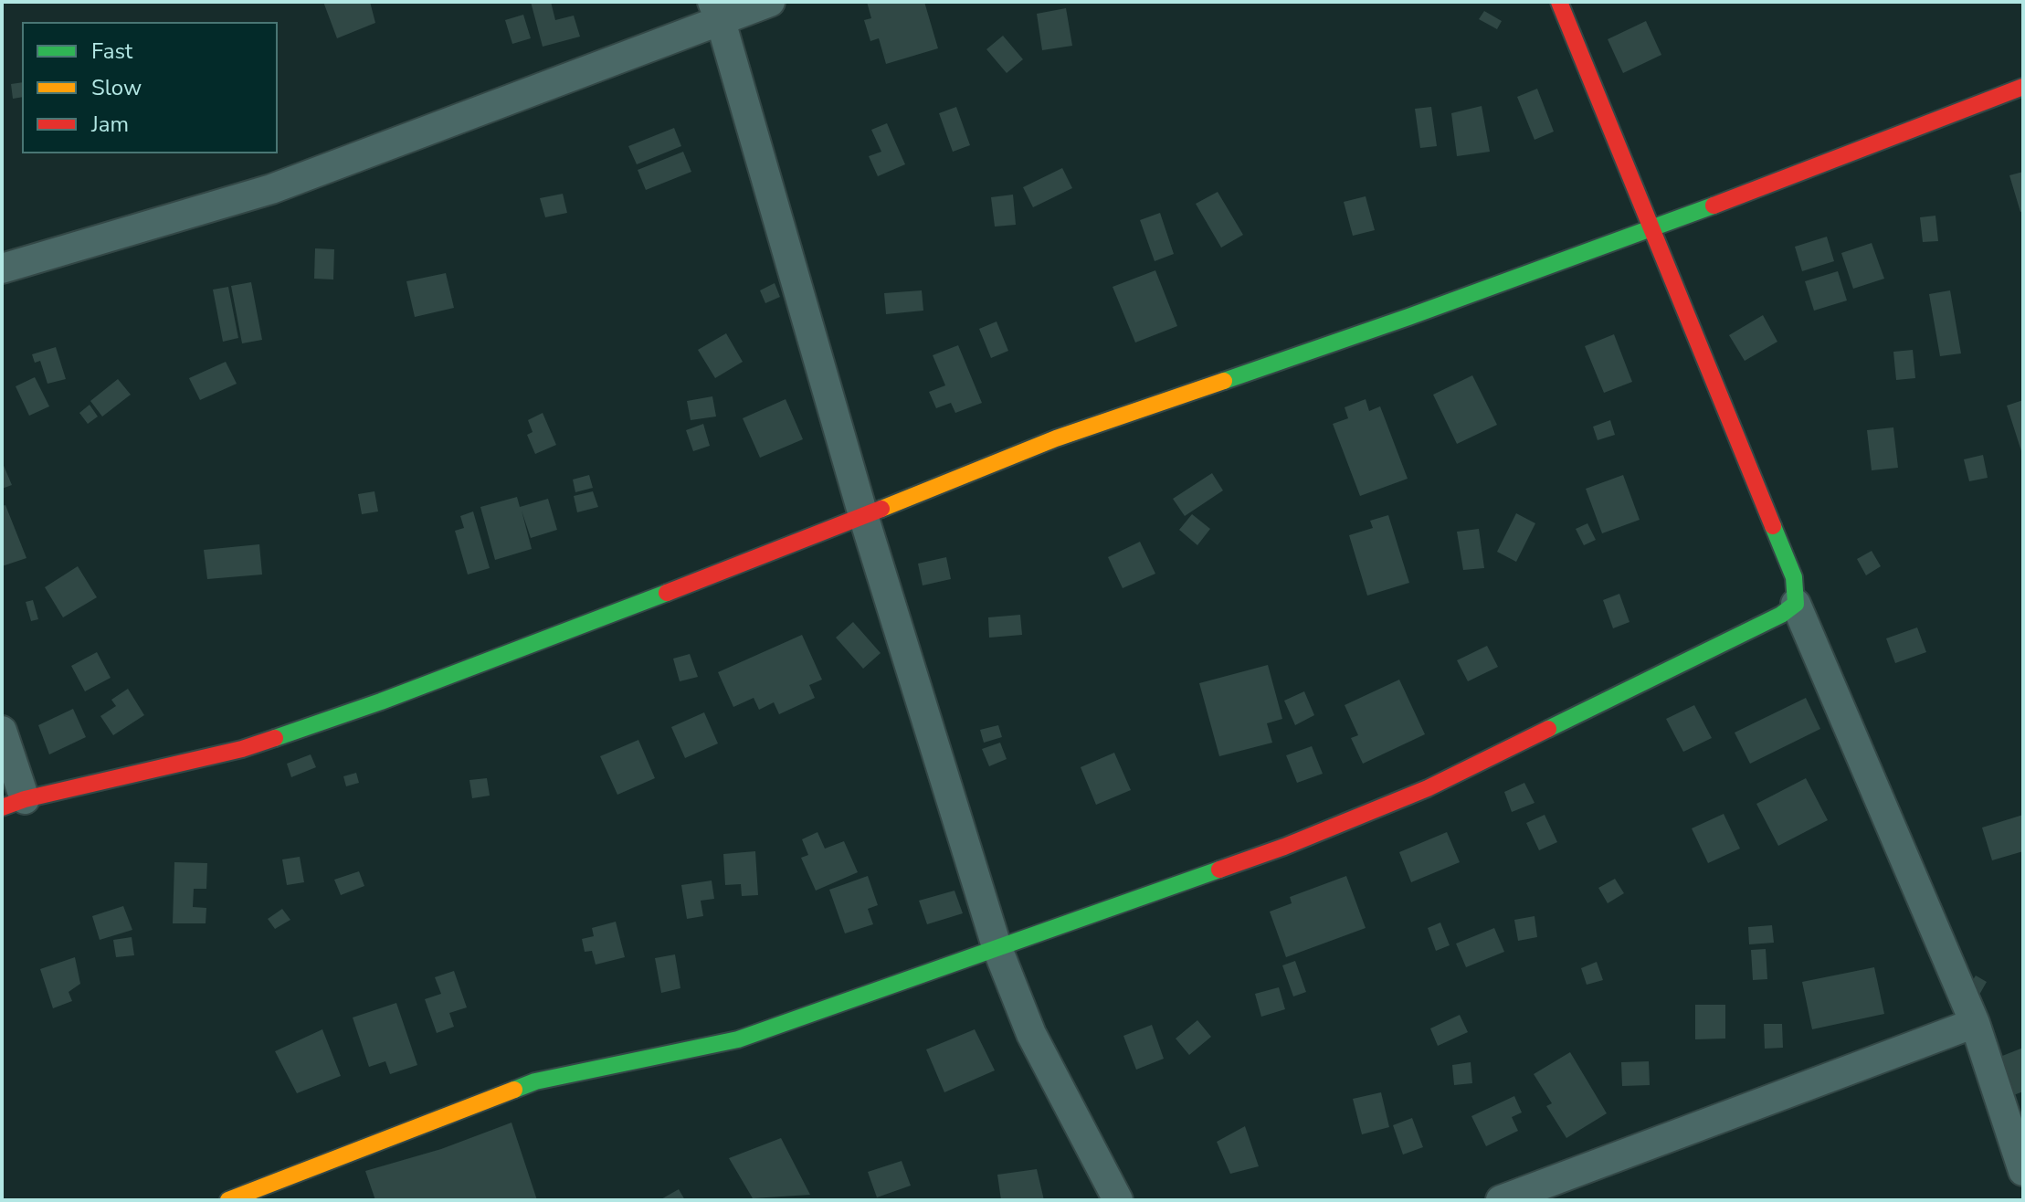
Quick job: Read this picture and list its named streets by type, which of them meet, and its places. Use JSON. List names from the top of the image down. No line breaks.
{"legend":["Fast","Slow","Jam"]}
